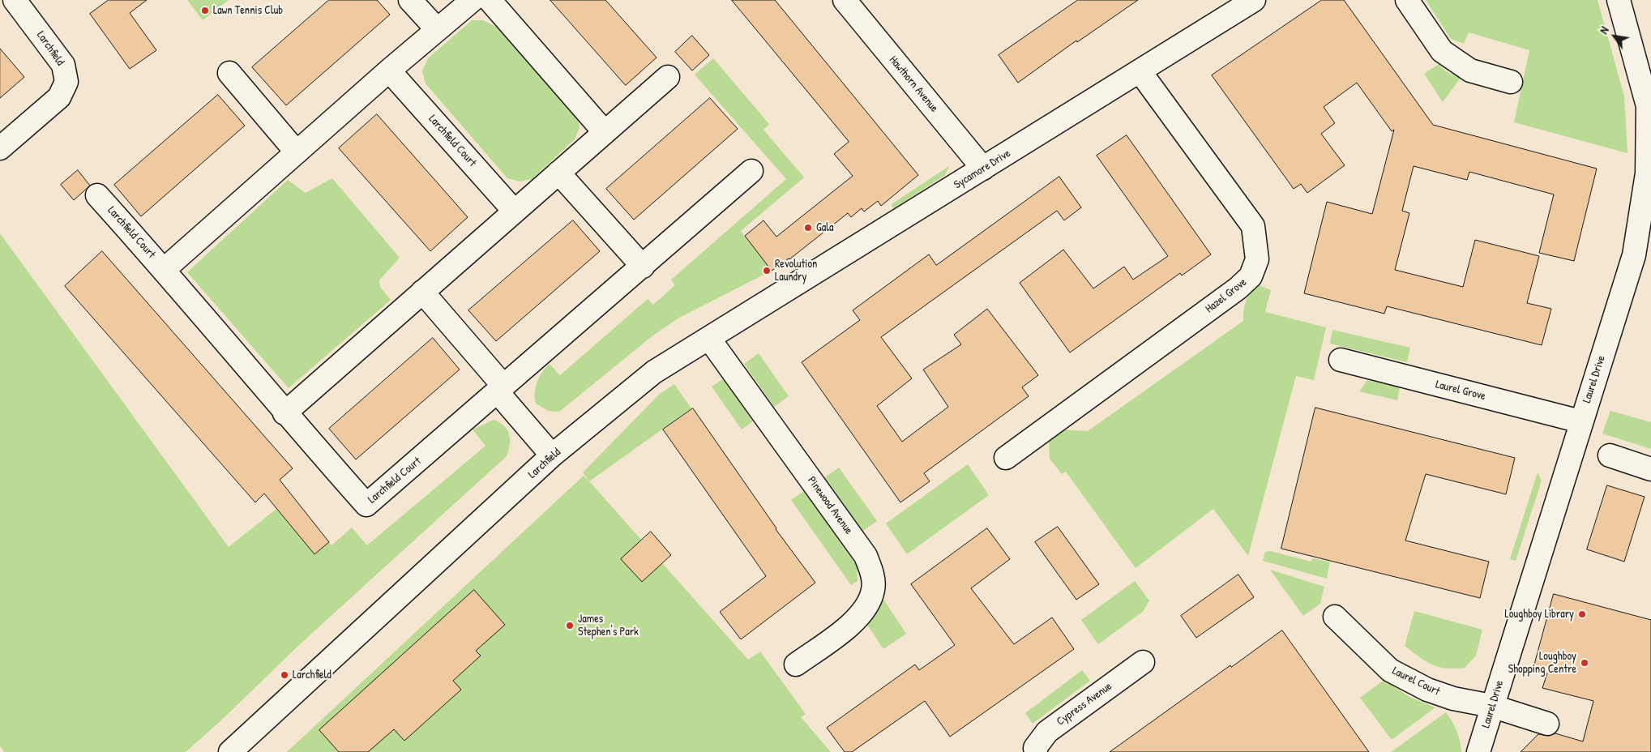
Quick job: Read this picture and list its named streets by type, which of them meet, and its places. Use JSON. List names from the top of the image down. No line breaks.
{"streets":{"street":["Larchfield","Hawthorn Avenue","Larchfield Court","Sycamore Drive","Hazel Grove","Laurel Drive","Laurel Grove","Pinewood Avenue","Laurel Court","Cypress Avenue"]},"crossings":[["Larchfield","Sycamore Drive"],["Larchfield","Pinewood Avenue"],["Hawthorn Avenue","Sycamore Drive"],["Sycamore Drive","Hazel Grove"],["Sycamore Drive","Pinewood Avenue"],["Laurel Drive","Laurel Grove"],["Laurel Drive","Laurel Court"]],"places":["Lawn Tennis Club","Gala","Revolution Laundry","Loughboy Library","James Stephen's Park","Loughboy Shopping Centre","Larchfield"],"north":"top left"}
